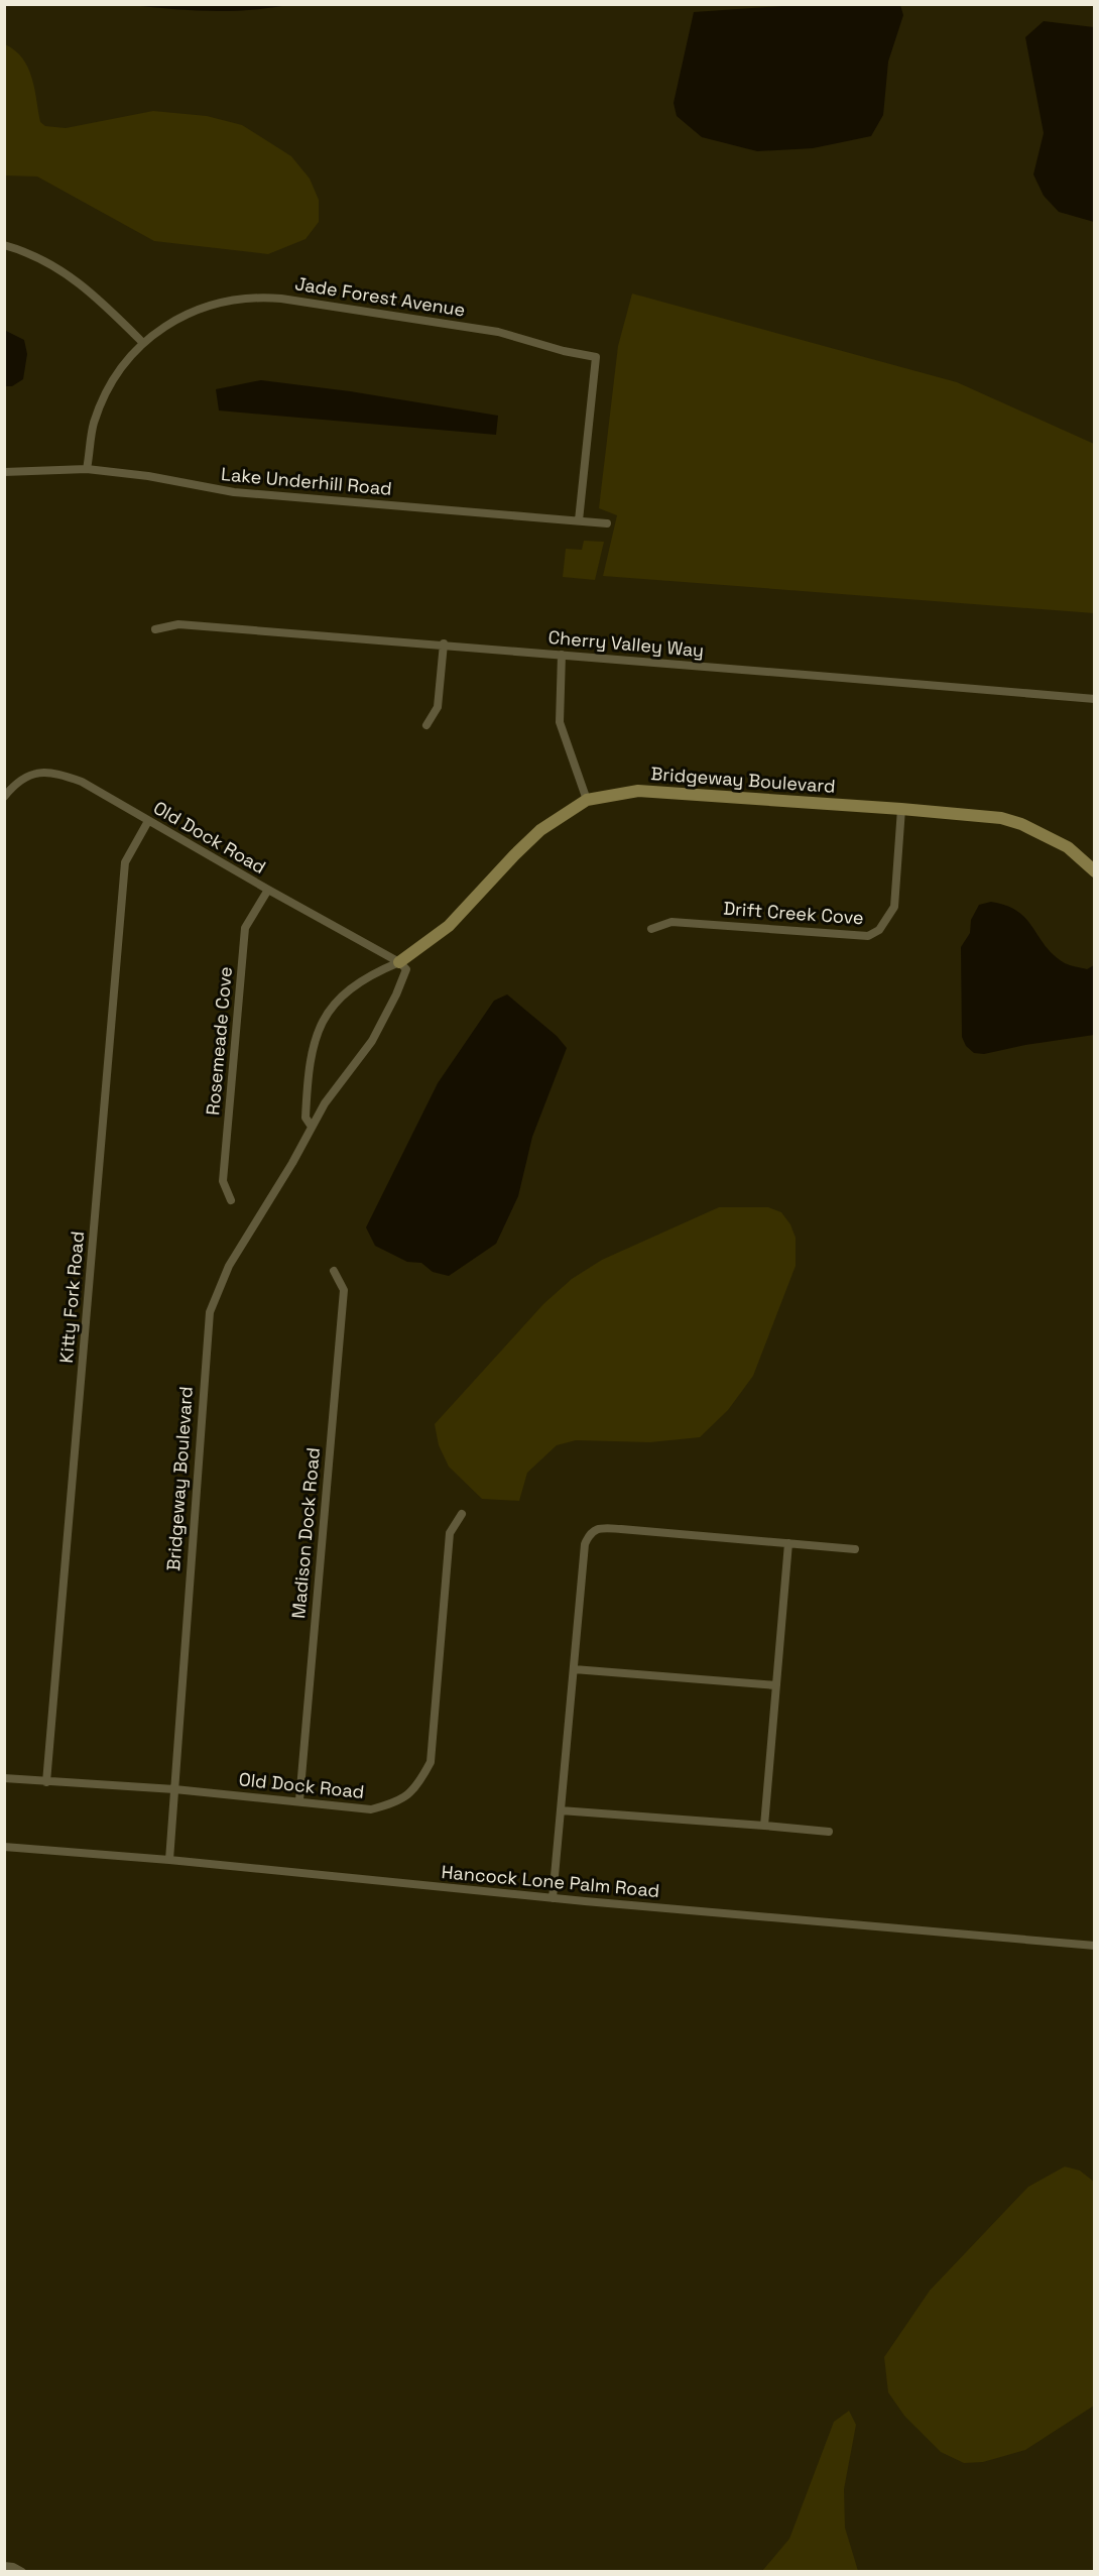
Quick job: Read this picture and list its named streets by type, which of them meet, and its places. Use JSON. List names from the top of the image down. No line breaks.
{"streets":{"street":["Jade Forest Avenue","Lake Underhill Road","Cherry Valley Way","Bridgeway Boulevard","Old Dock Road","Drift Creek Cove","Rosemeade Cove","Kitty Fork Road","Madison Dock Road","Hancock Lone Palm Road"]},"crossings":[["Jade Forest Avenue","Lake Underhill Road"],["Bridgeway Boulevard","Old Dock Road"],["Bridgeway Boulevard","Drift Creek Cove"],["Bridgeway Boulevard","Hancock Lone Palm Road"],["Old Dock Road","Rosemeade Cove"],["Old Dock Road","Kitty Fork Road"],["Old Dock Road","Madison Dock Road"]]}
